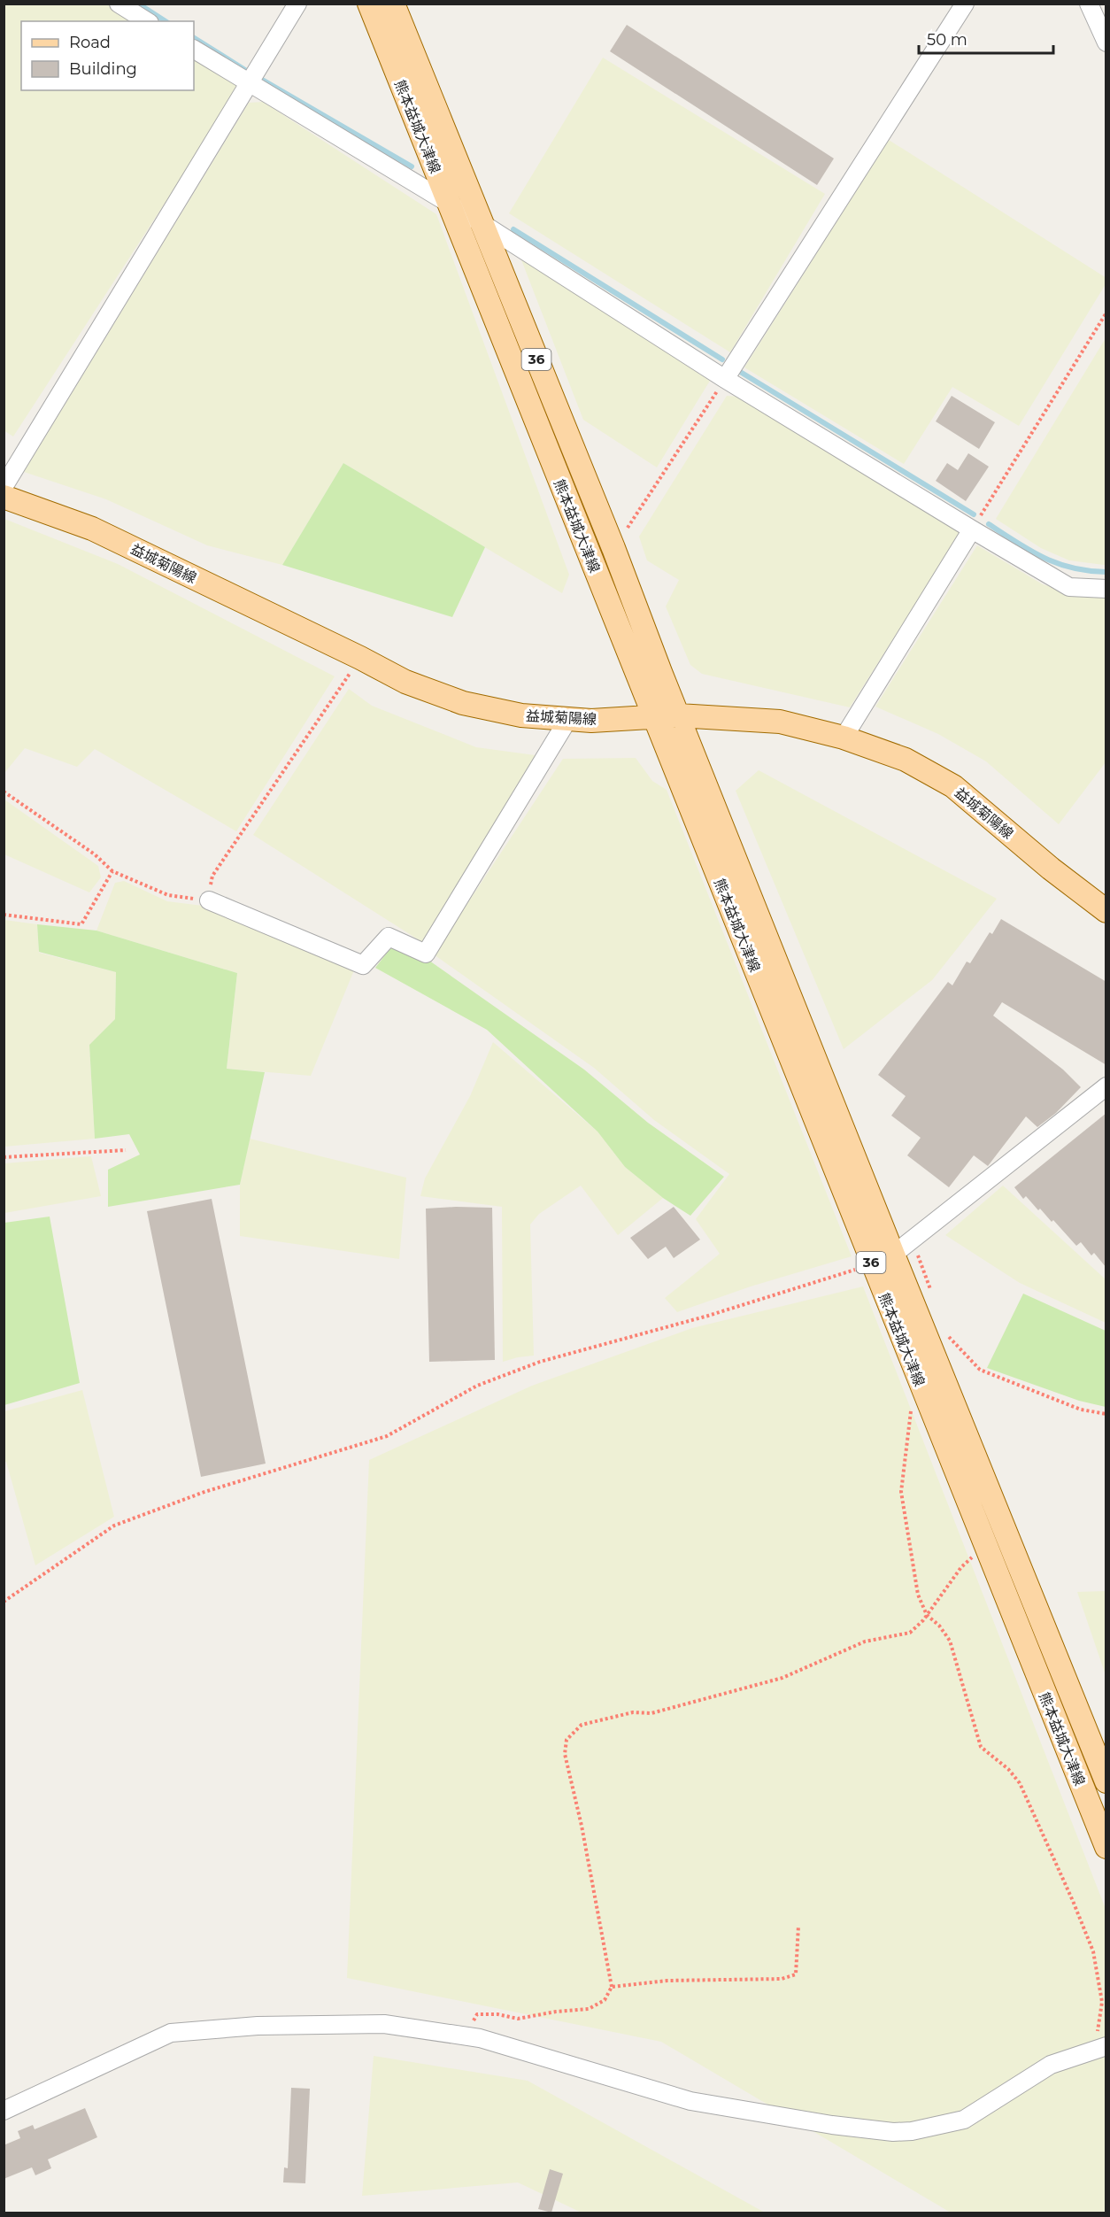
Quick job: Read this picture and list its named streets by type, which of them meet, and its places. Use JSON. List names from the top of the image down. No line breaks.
{"streets":{"main road":["熊本益城大津線","36","益城菊陽線"]},"crossings":[["熊本益城大津線","益城菊陽線"]],"legend":["Road","Building"],"scale_bar":"50 m"}
